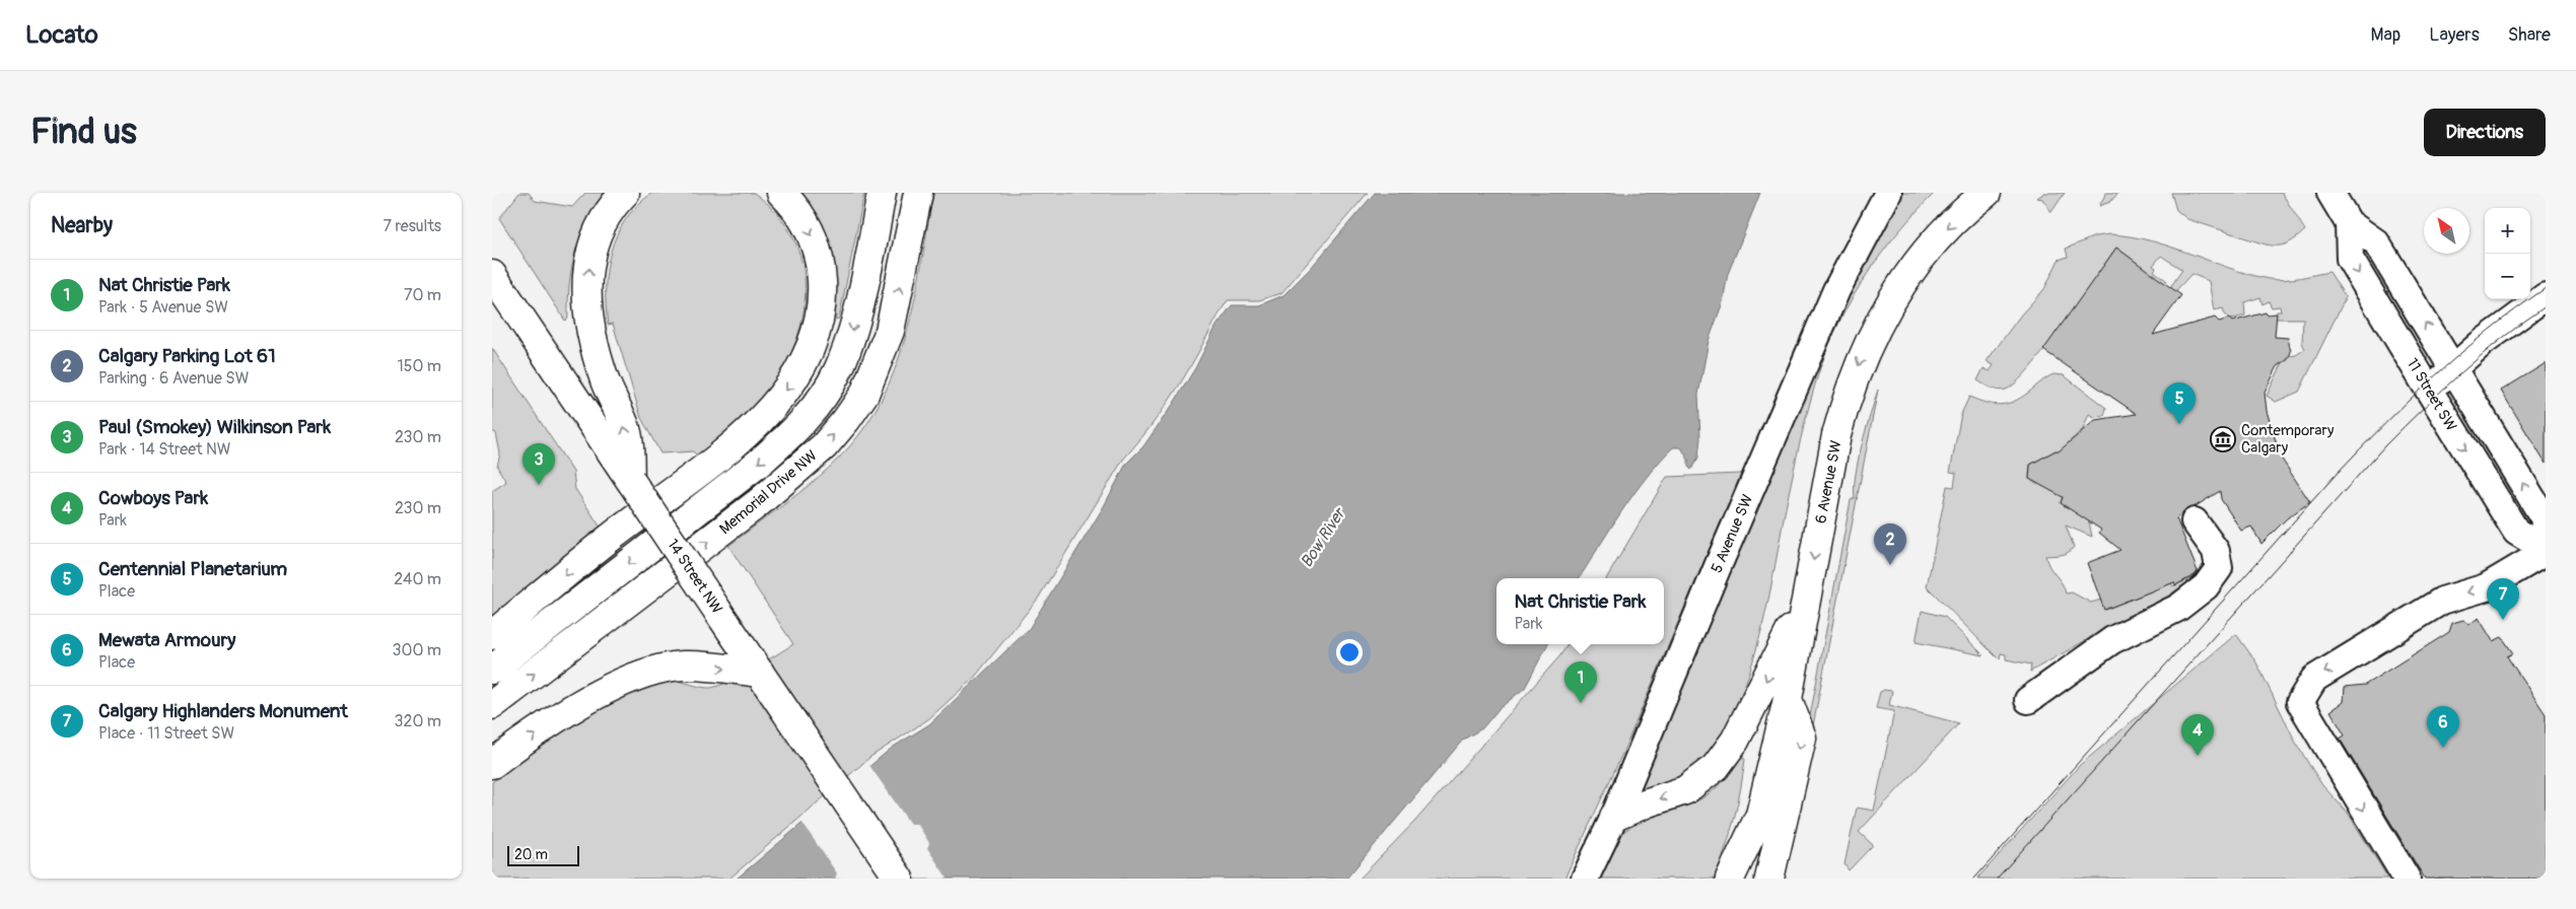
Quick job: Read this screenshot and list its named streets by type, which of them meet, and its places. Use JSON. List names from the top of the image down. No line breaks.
{"streets":{"main road":["6 Avenue SW","Memorial Drive NW","14 Street NW"],"street":["11 Street SW","5 Avenue SW"]},"one_way":["6 Avenue SW"],"water":["Bow River"],"places":{"museum":["Contemporary Calgary"]},"scale_bar":"20 m","north":"top left","page":{"header":"Locato","nav":["Map","Layers","Share"],"buttons":"Directions","title":"Find us","heading":["Nearby","7 results"],"map_buttons":["+","−"],"list":[{"mark":"1","name":"Nat Christie Park","note":"Park · 5 Avenue SW","value":"70 m"},{"mark":"2","name":"Calgary Parking Lot 61","note":"Parking · 6 Avenue SW","value":"150 m"},{"mark":"3","name":"Paul (Smokey) Wilkinson Park","note":"Park · 14 Street NW","value":"230 m"},{"mark":"4","name":"Cowboys Park","note":"Park","value":"230 m"},{"mark":"5","name":"Centennial Planetarium","note":"Place","value":"240 m"},{"mark":"6","name":"Mewata Armoury","note":"Place","value":"300 m"},{"mark":"7","name":"Calgary Highlanders Monument","note":"Place · 11 Street SW","value":"320 m"}],"pins":["5","3","2","7","1","6","4"],"popup":["Nat Christie Park","Park"],"scale":"20 m"}}
